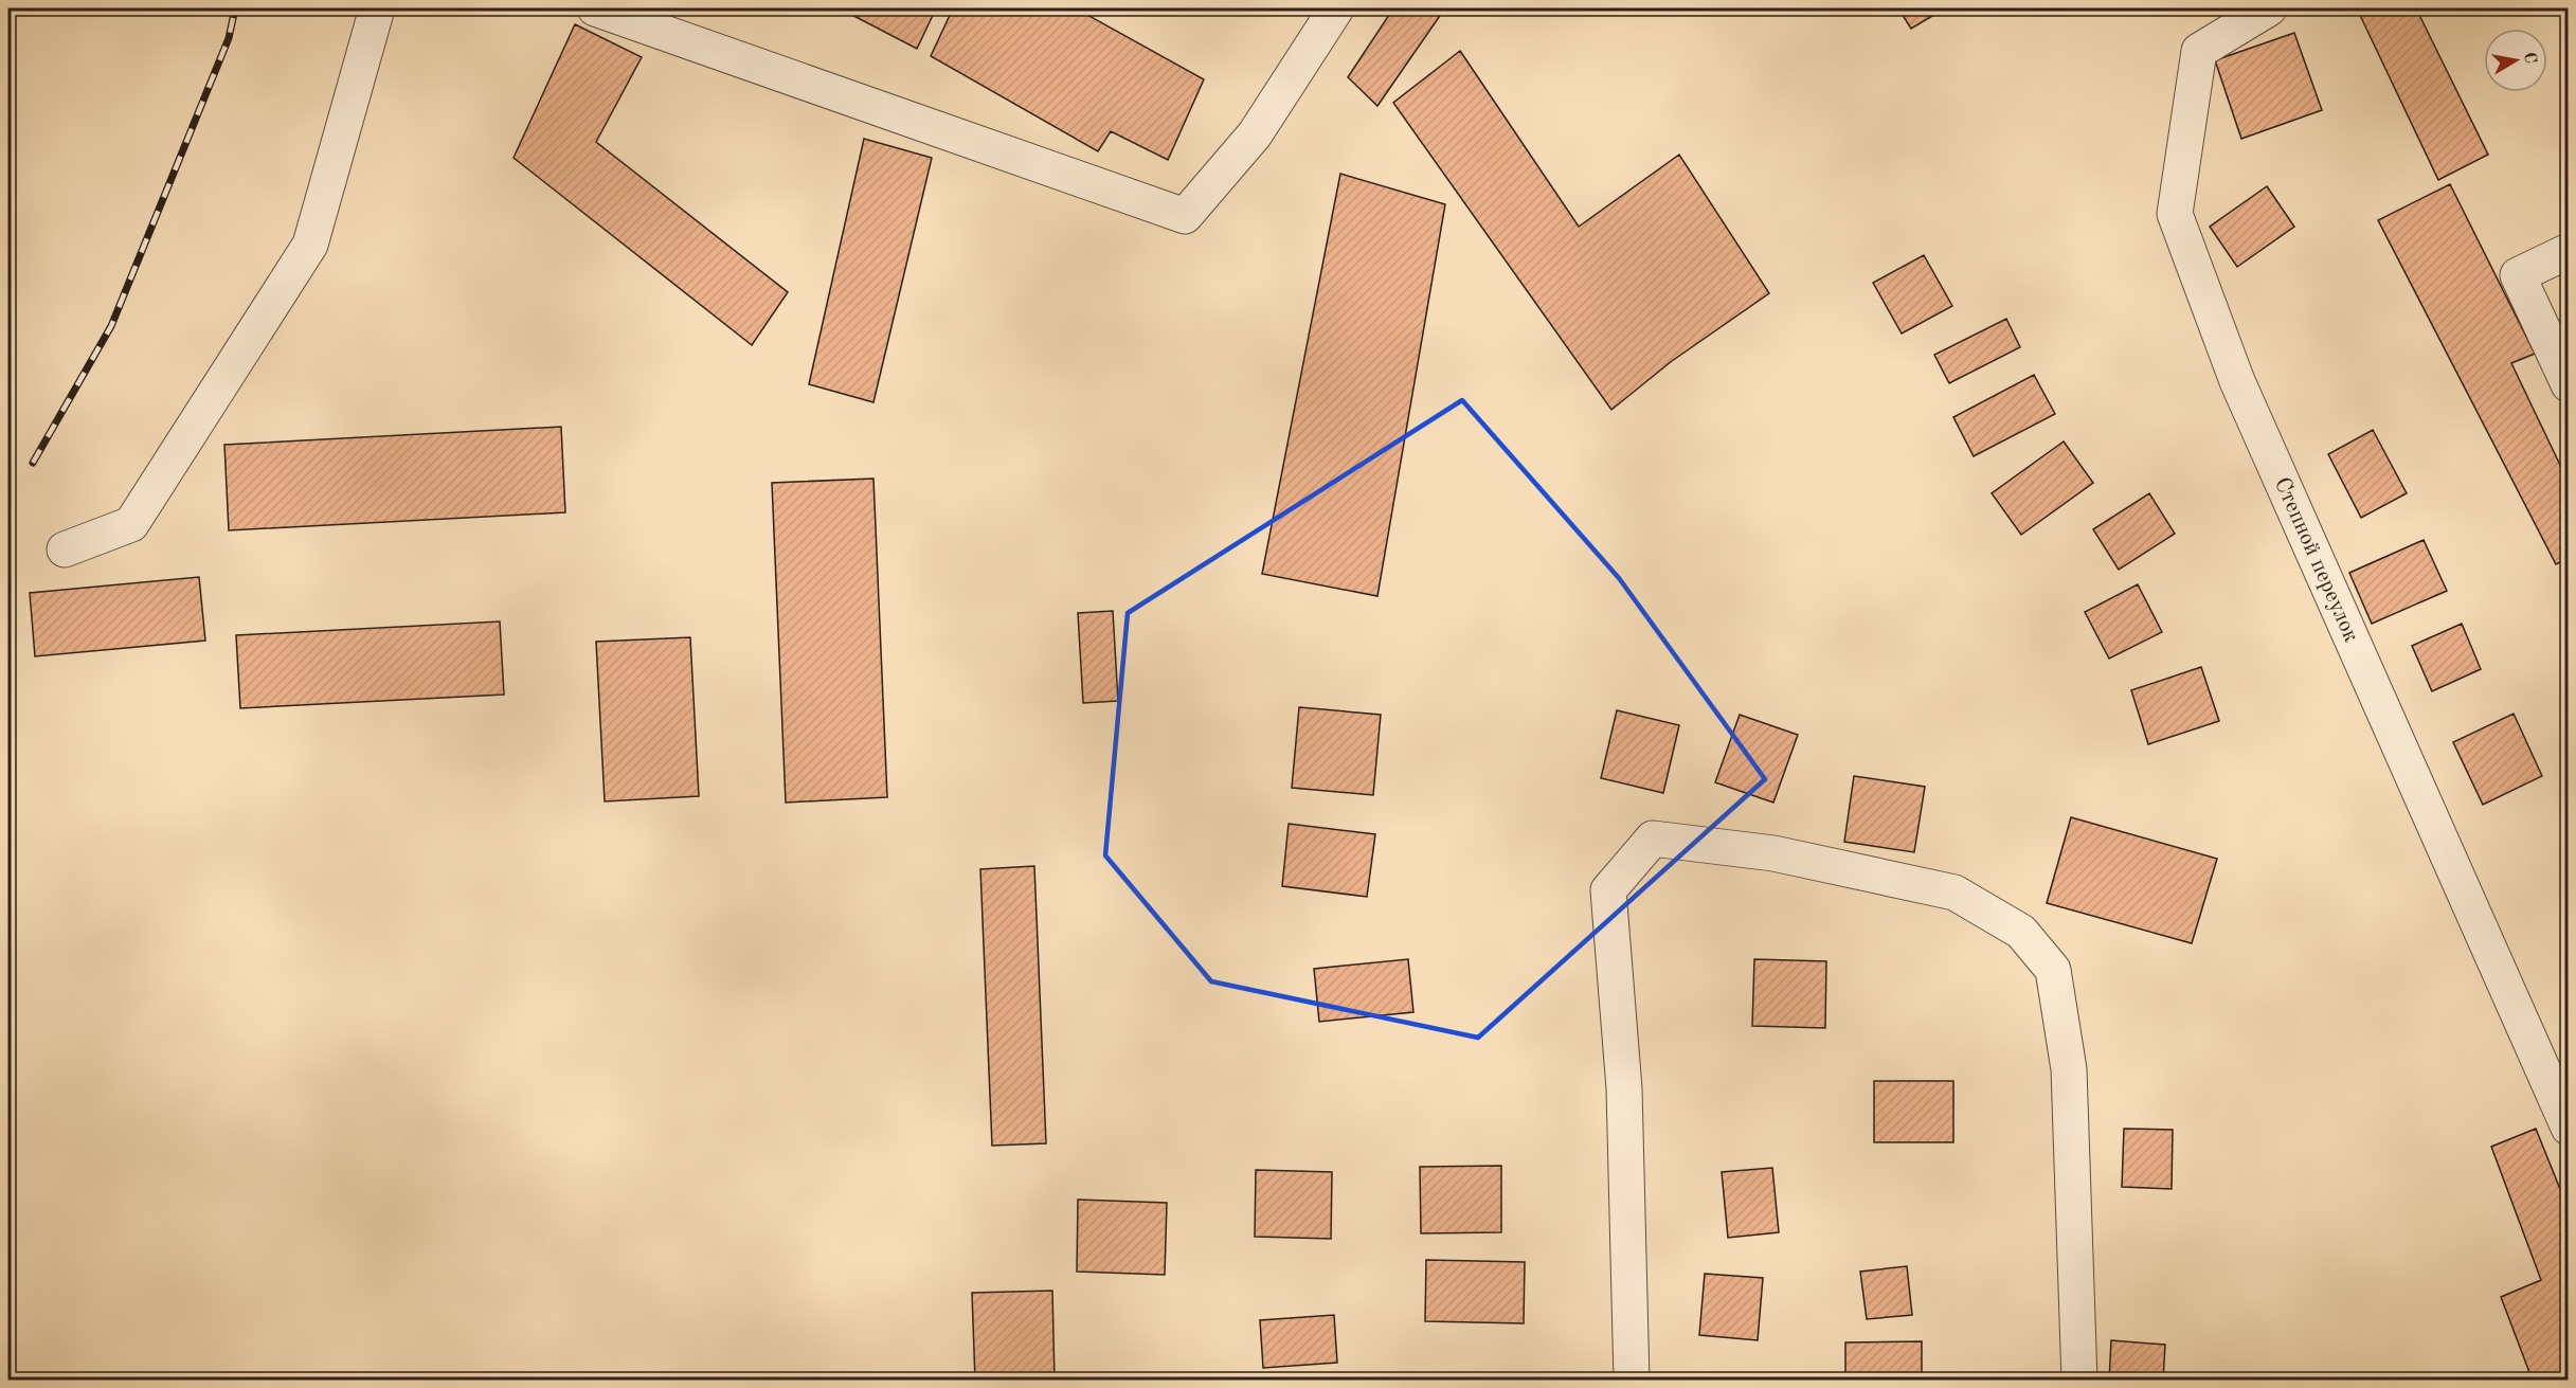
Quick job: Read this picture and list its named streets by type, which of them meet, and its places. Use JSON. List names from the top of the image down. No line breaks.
{"streets":{"street":["Степной переулок"]},"north":"right"}
